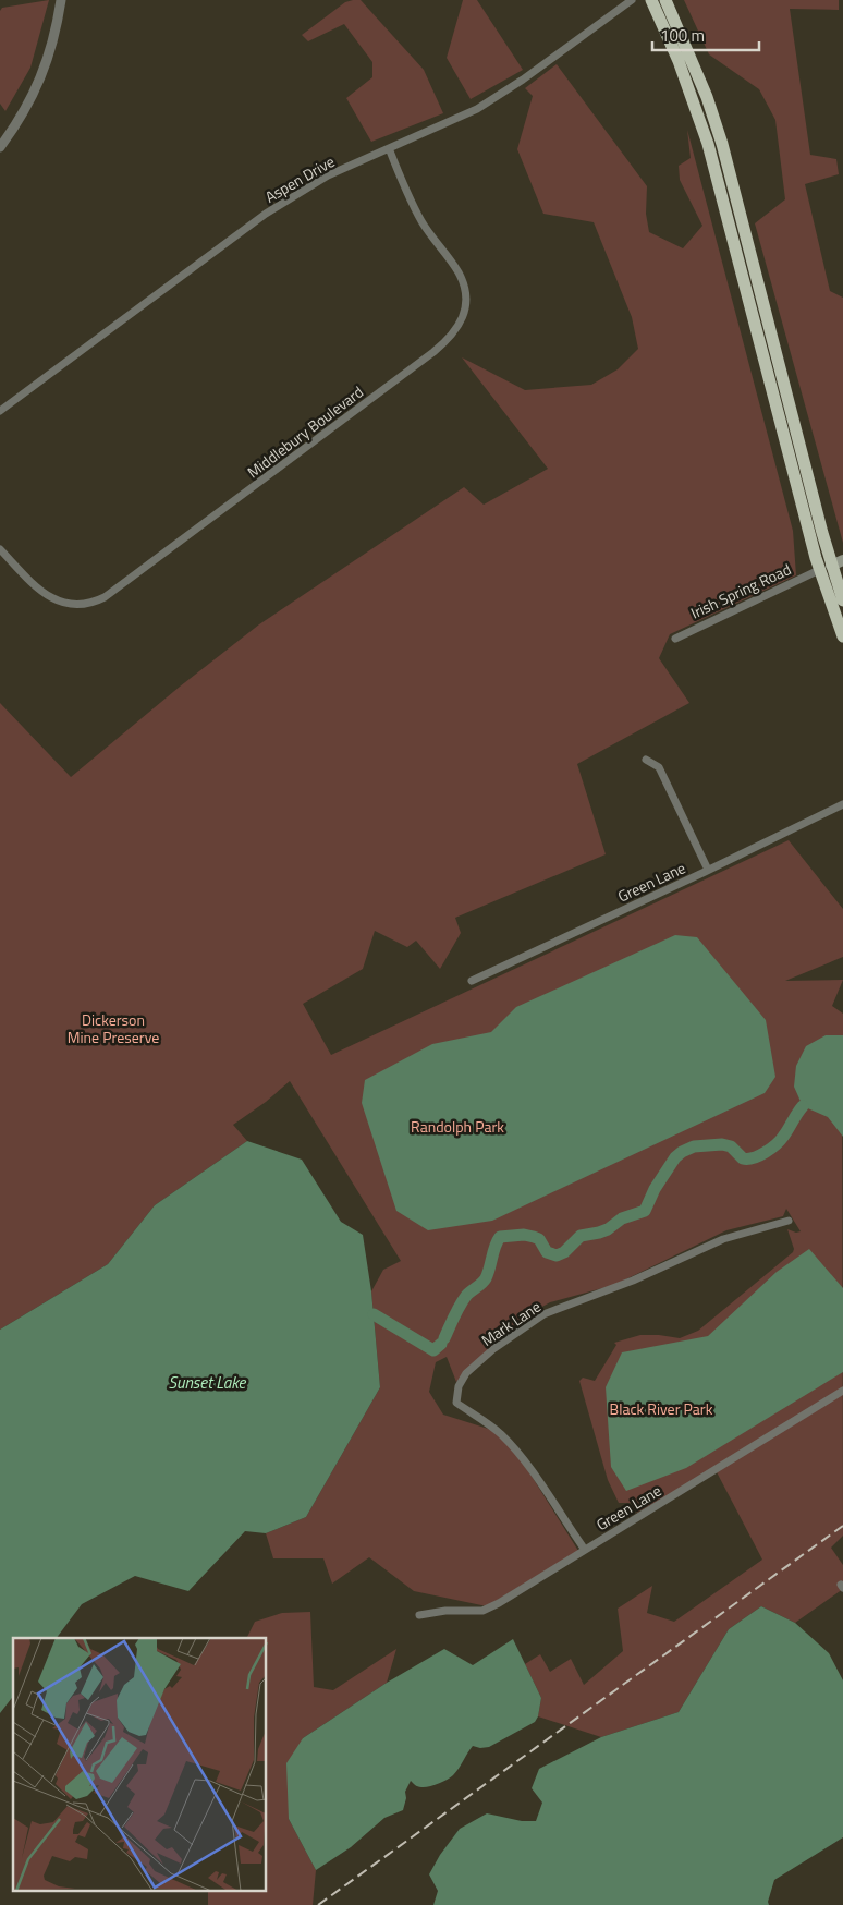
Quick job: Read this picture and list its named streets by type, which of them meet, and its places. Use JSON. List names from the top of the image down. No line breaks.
{"streets":{"main road":["Irish Spring Road"],"street":["Aspen Drive","Middlebury Boulevard","Green Lane","Mark Lane"]},"crossings":[["Aspen Drive","Middlebury Boulevard"],["Green Lane","Mark Lane"]],"water":["Sunset Lake"],"parks":["Dickerson Mine Preserve","Randolph Park","Black River Park"],"scale_bar":"100 m"}
